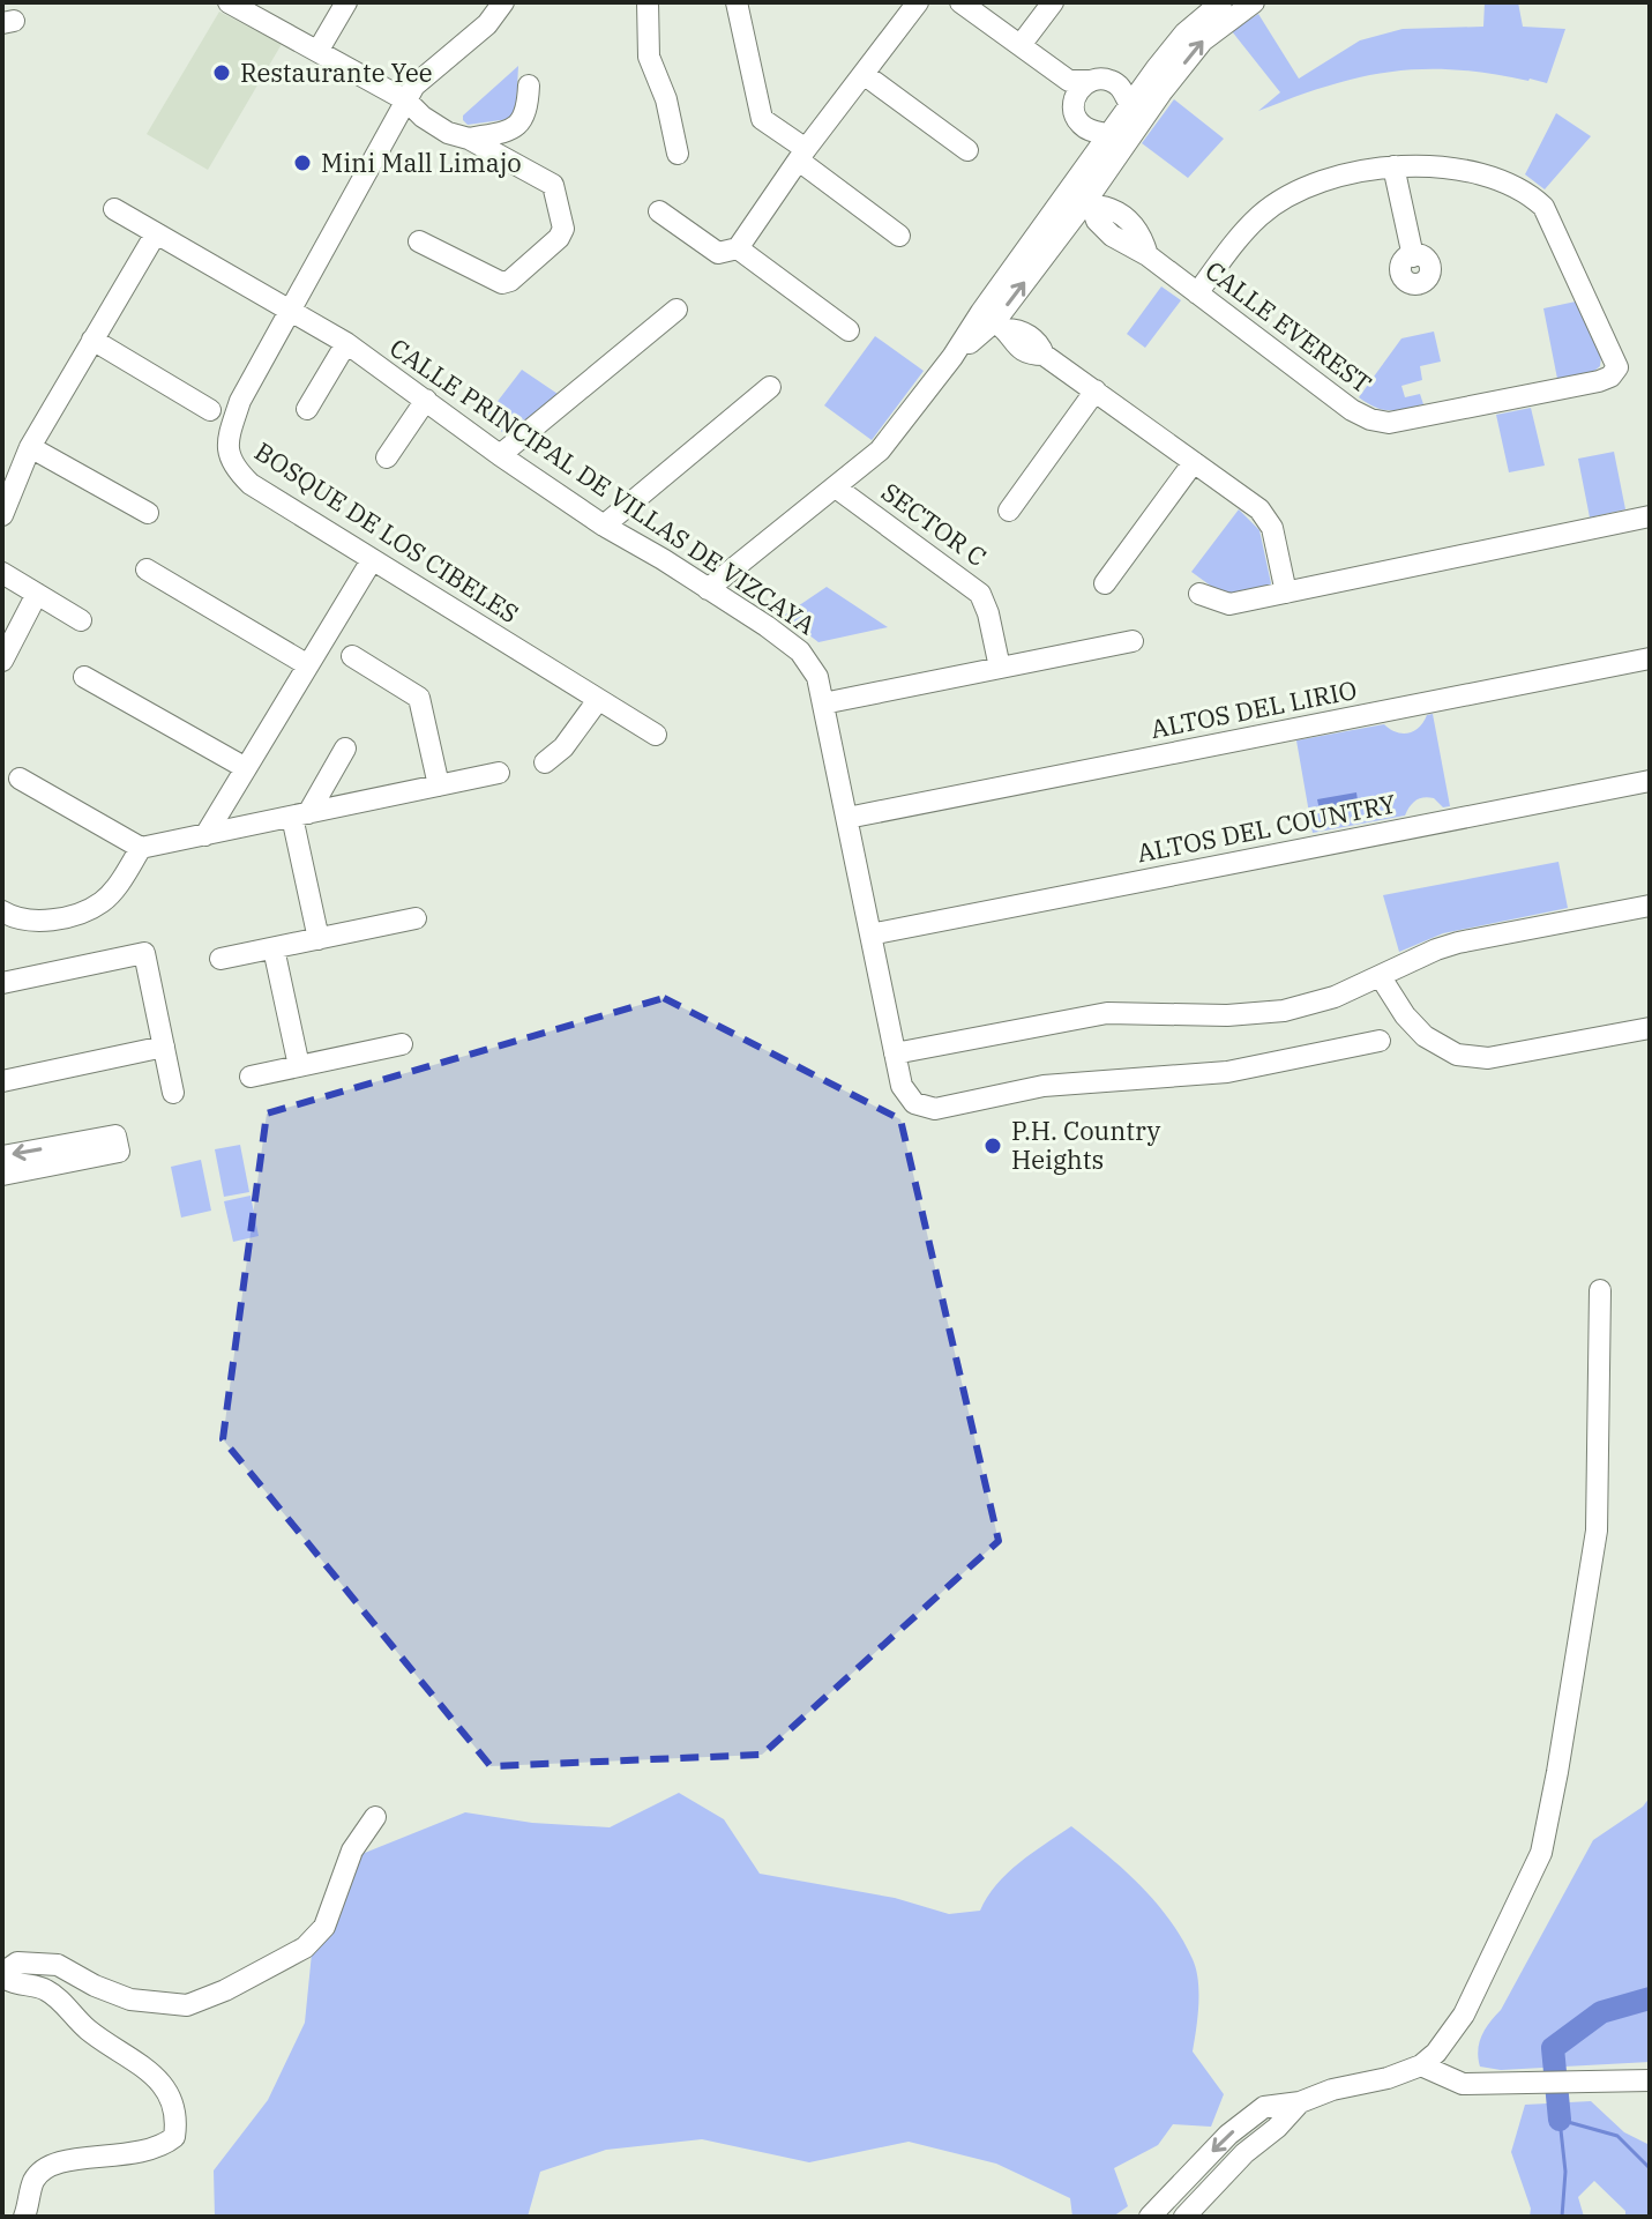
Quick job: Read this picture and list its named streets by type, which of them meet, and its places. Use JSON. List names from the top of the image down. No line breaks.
{"streets":{"street":["CALLE EVEREST","CALLE PRINCIPAL DE VILLAS DE VIZCAYA","SECTOR C","BOSQUE DE LOS CIBELES","ALTOS DEL LIRIO","ALTOS DEL COUNTRY"]},"crossings":[["CALLE PRINCIPAL DE VILLAS DE VIZCAYA","BOSQUE DE LOS CIBELES"],["CALLE PRINCIPAL DE VILLAS DE VIZCAYA","ALTOS DEL LIRIO"],["CALLE PRINCIPAL DE VILLAS DE VIZCAYA","ALTOS DEL COUNTRY"]],"places":["Restaurante Yee","Mini Mall Limajo","P.H. Country Heights"]}
